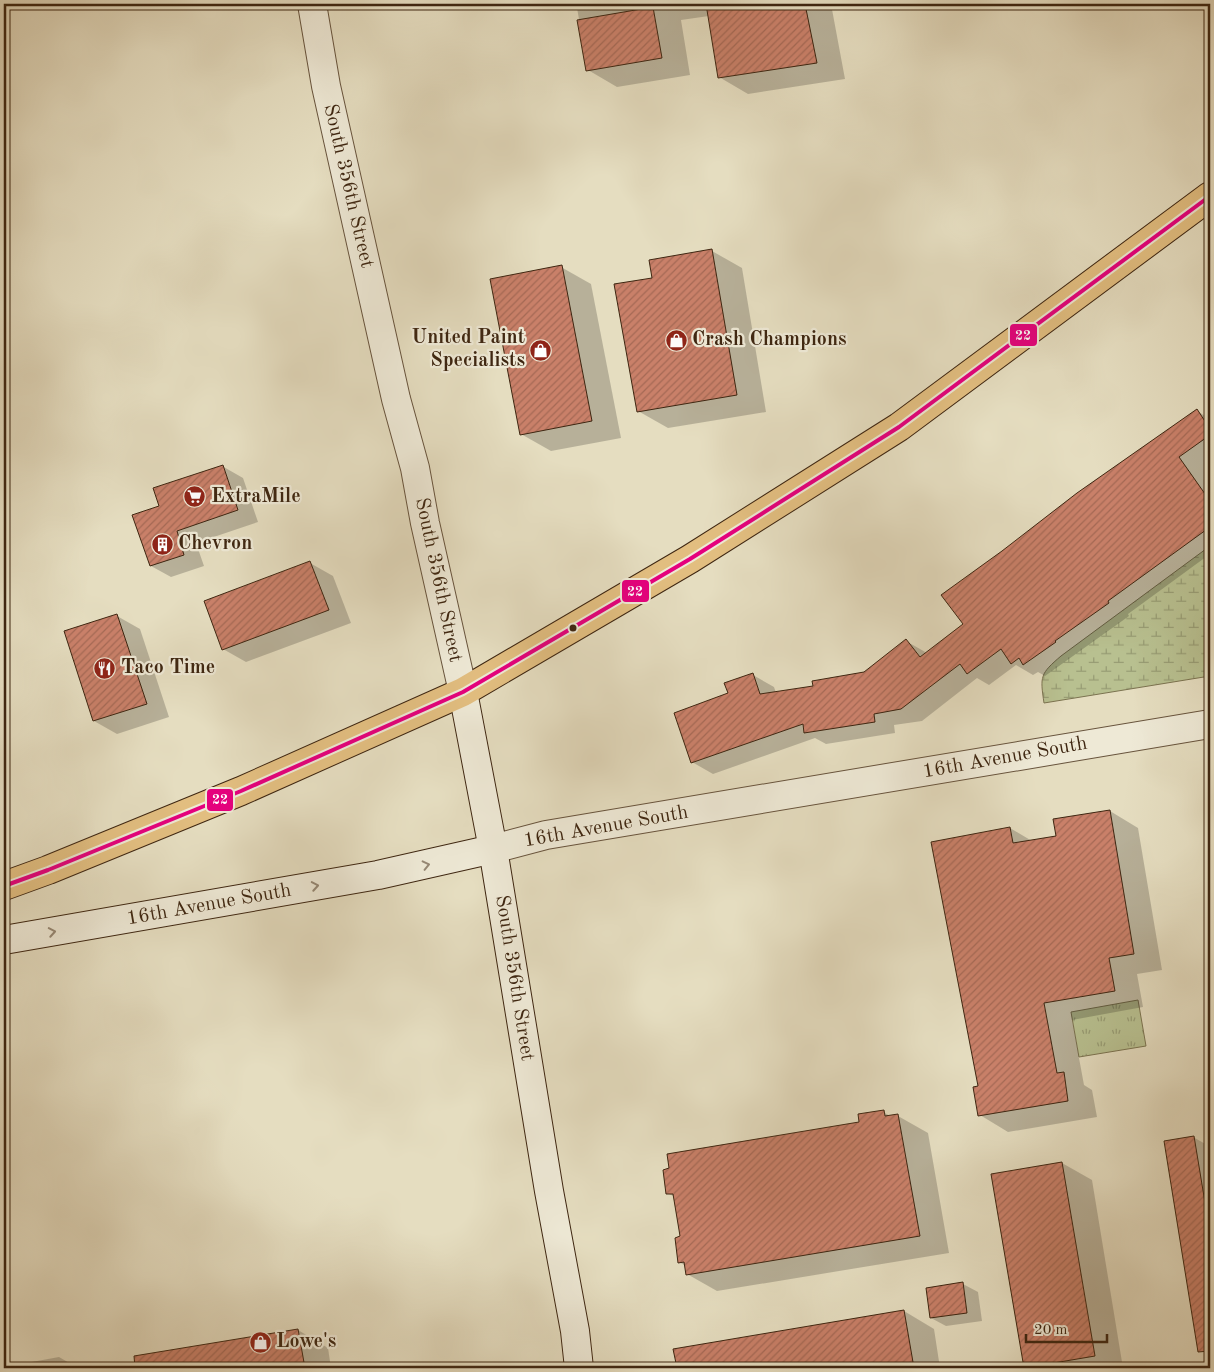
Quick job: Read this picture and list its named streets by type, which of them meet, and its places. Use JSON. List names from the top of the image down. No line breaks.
{"streets":{"street":["South 356th Street","16th Avenue South"]},"crossings":[["South 356th Street","16th Avenue South"]],"one_way":["16th Avenue South"],"places":{"shop":["Crash Champions","United Paint Specialists","Lowe's"],"supermarket":["ExtraMile"],"building":["Chevron"],"restaurant":["Taco Time"]},"lines":["transit line 22"],"scale_bar":"20 m"}
